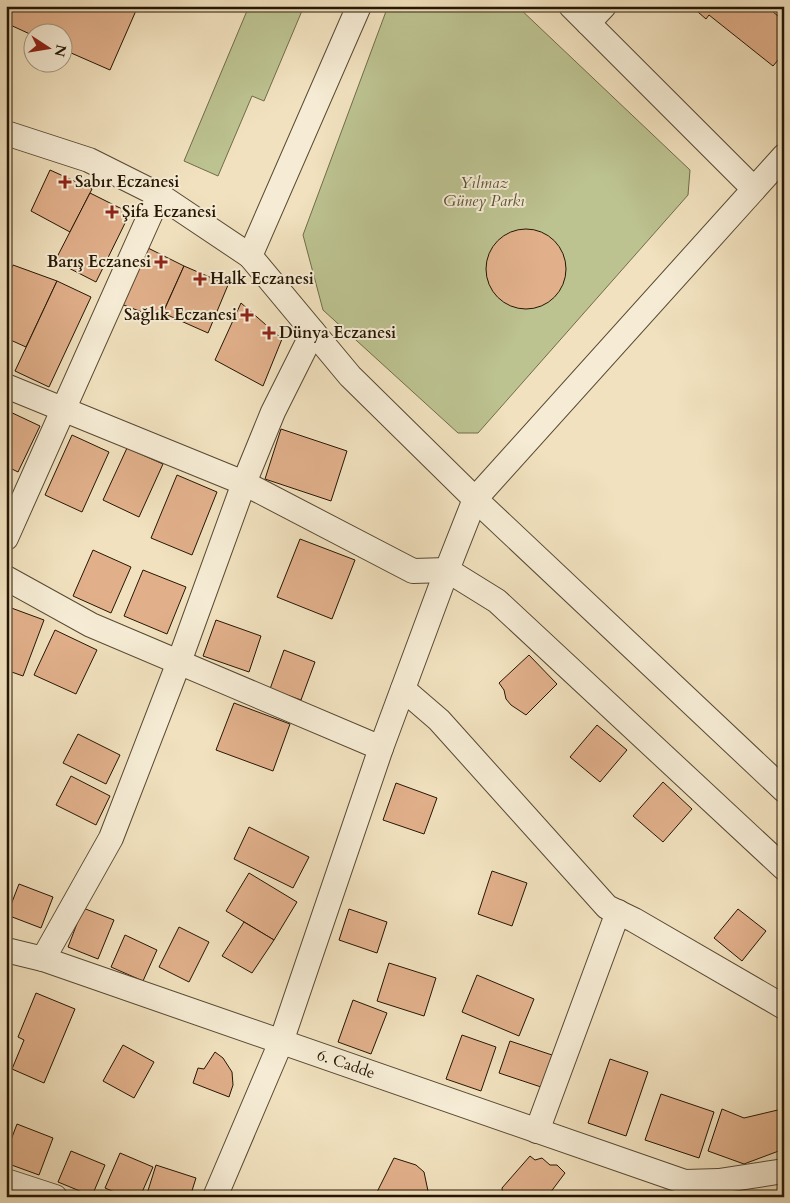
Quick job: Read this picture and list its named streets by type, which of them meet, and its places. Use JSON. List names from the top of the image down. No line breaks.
{"streets":{"street":["6. Cadde"]},"parks":["Yılmaz Güney Parkı"],"places":{"health":["Sabır Eczanesi","Şifa Eczanesi","Barış Eczanesi","Halk Eczanesi","Sağlık Eczanesi","Dünya Eczanesi"]},"north":"right"}
